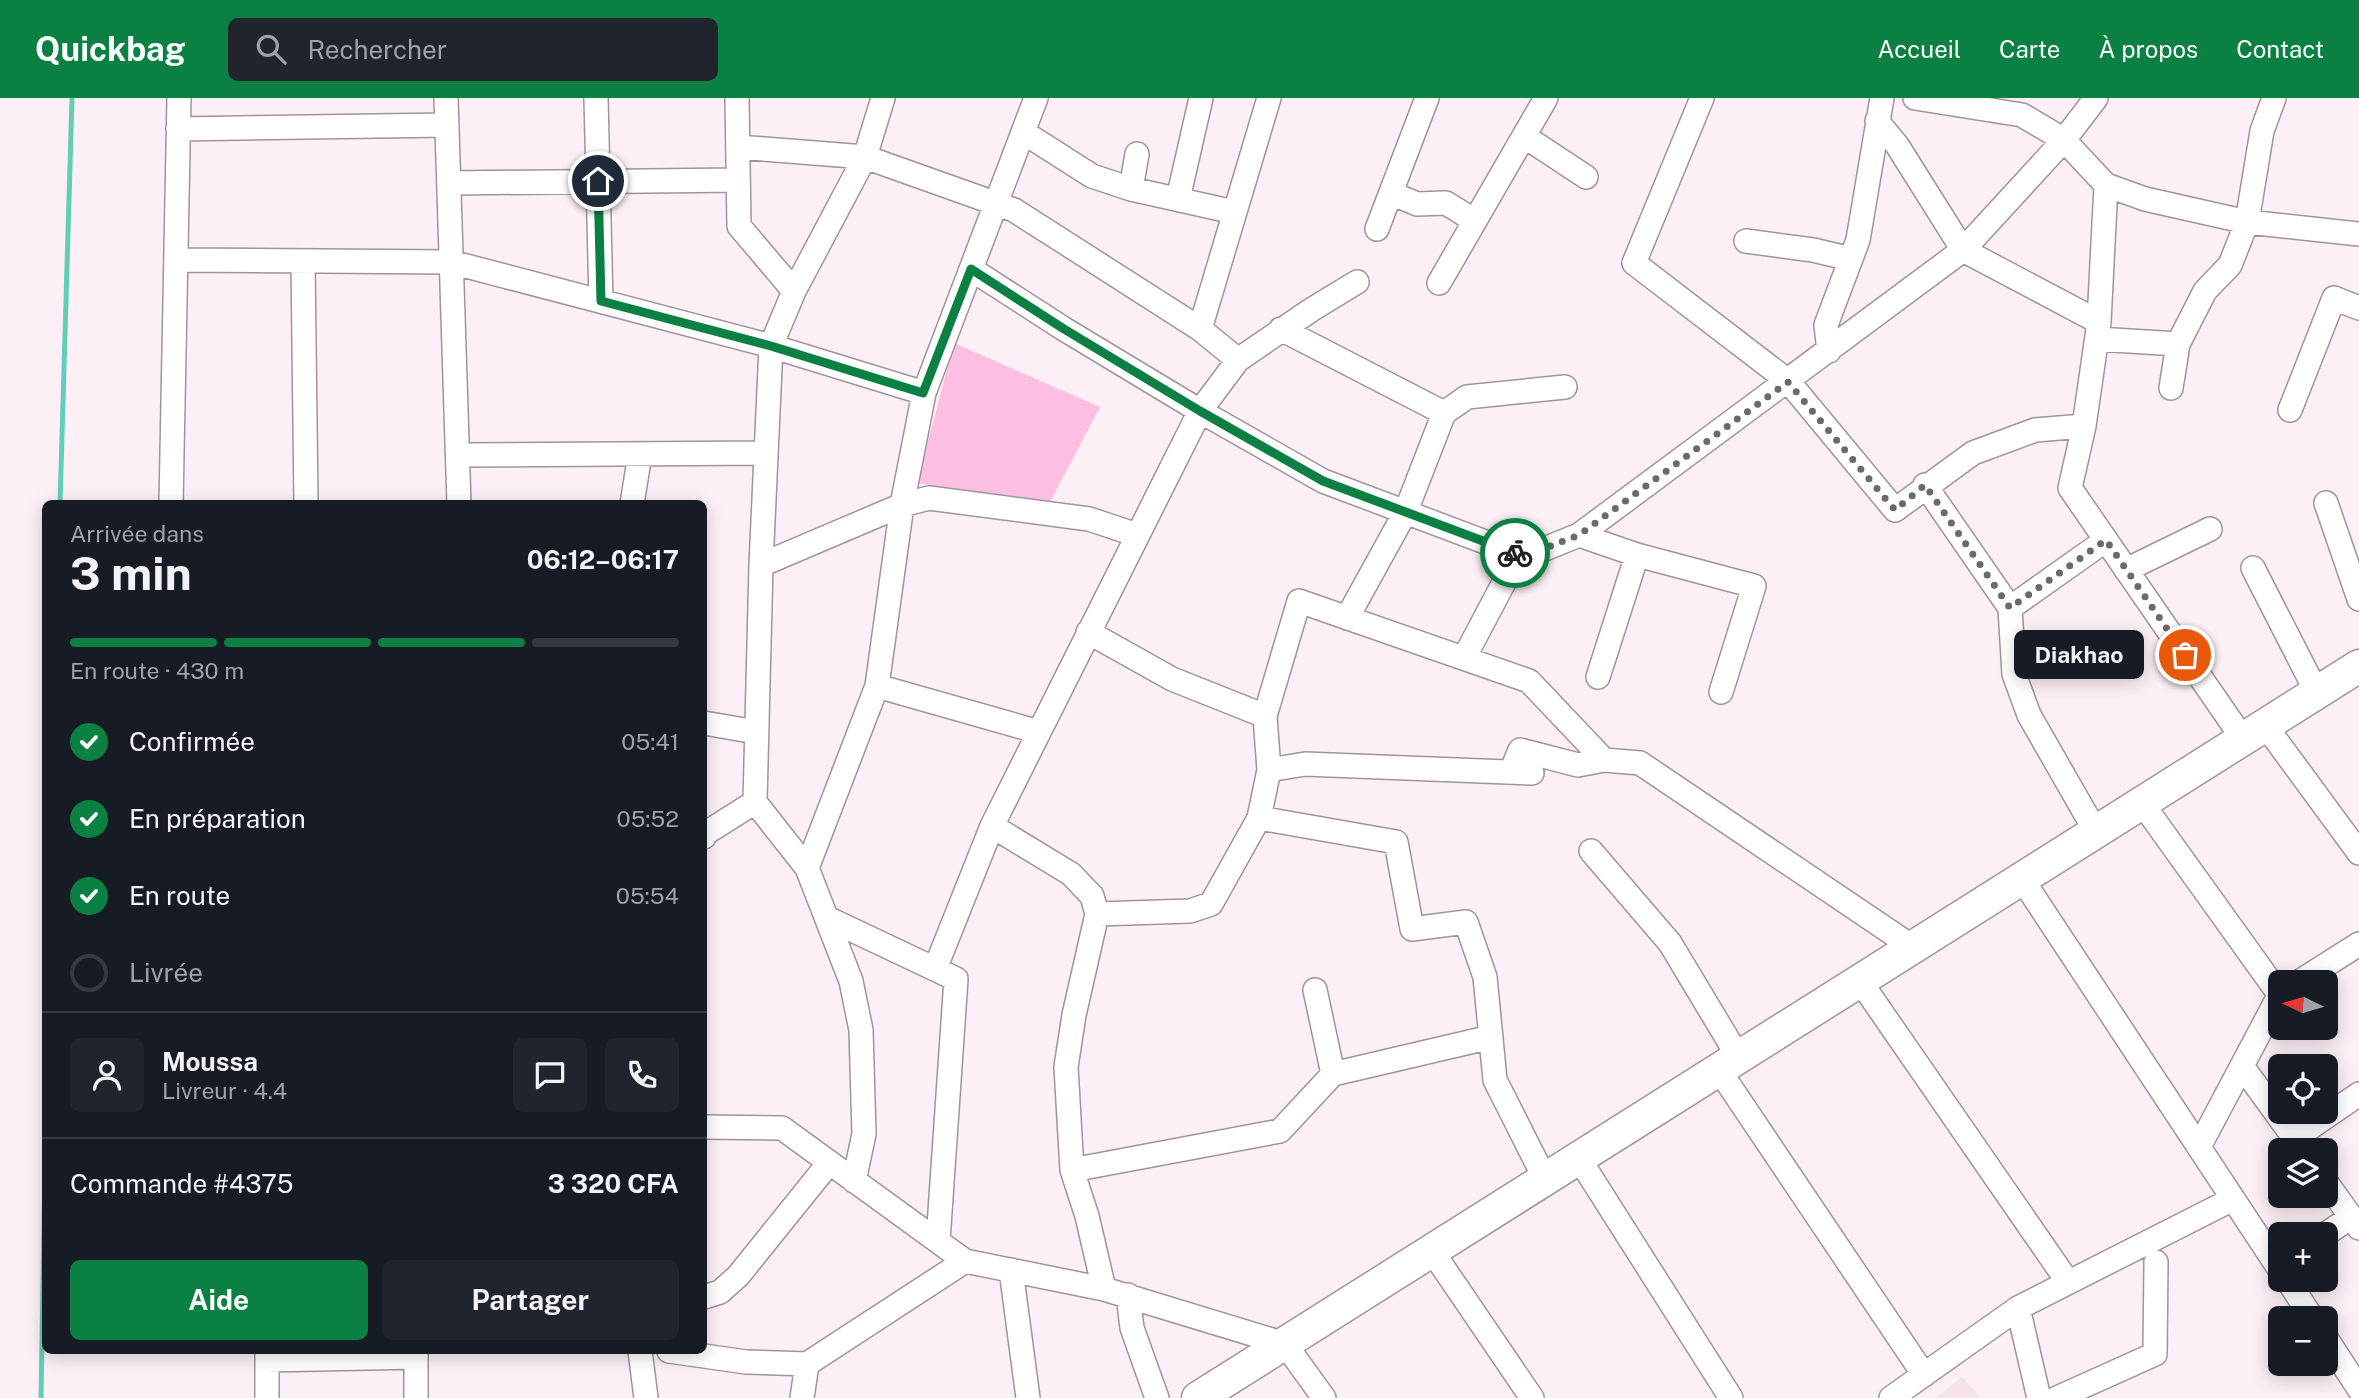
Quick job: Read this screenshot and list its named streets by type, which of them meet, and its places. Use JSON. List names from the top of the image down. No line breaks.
{"places":["Diakhao"],"north":"left","page":{"header":"Quickbag","search":"Rechercher","nav":["Accueil","Carte","À propos","Contact"],"heading":["3 min","Arrivée dans","06:12–06:17"],"panel":["Moussa","Livreur · 4.4","Commande #4375","3 320 CFA"],"bar":"En route · 430 m","bubble":"Diakhao","list":[["Confirmée","05:41"],["En préparation","05:52"],["En route","05:54"],"Livrée"],"map_buttons":["+","−"],"buttons":["Aide","Partager"]}}
